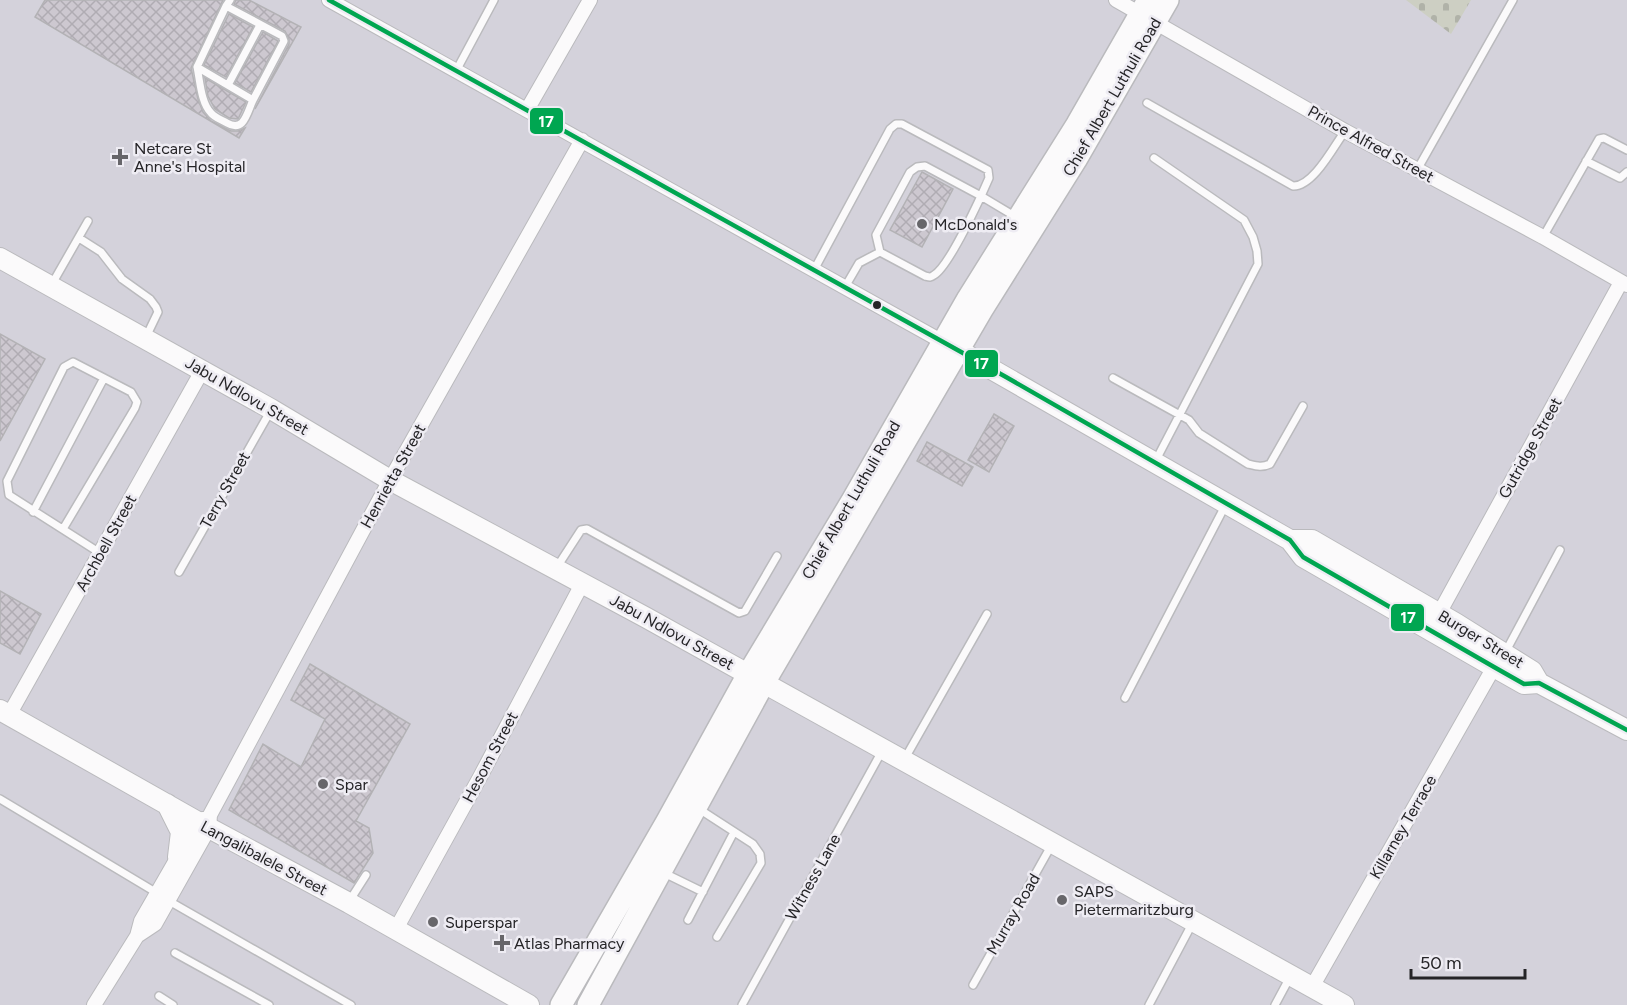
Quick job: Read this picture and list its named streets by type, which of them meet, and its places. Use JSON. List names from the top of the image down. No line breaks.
{"streets":{"main road":["Chief Albert Luthuli Road"],"street":["Prince Alfred Street","Jabu Ndlovu Street","Gutridge Street","Henrietta Street","Archbell Street","Burger Street","Hesom Street","Killarney Terrace","Langalibalele Street"],"lane":["Terry Street","Witness Lane","Murray Road"]},"crossings":[["Chief Albert Luthuli Road","Prince Alfred Street"],["Chief Albert Luthuli Road","Jabu Ndlovu Street"],["Chief Albert Luthuli Road","Burger Street"],["Prince Alfred Street","Gutridge Street"],["Jabu Ndlovu Street","Henrietta Street"],["Jabu Ndlovu Street","Terry Street"],["Jabu Ndlovu Street","Archbell Street"],["Jabu Ndlovu Street","Hesom Street"],["Jabu Ndlovu Street","Killarney Terrace"],["Jabu Ndlovu Street","Witness Lane"],["Jabu Ndlovu Street","Murray Road"],["Gutridge Street","Burger Street"],["Henrietta Street","Burger Street"],["Henrietta Street","Langalibalele Street"],["Archbell Street","Langalibalele Street"],["Burger Street","Killarney Terrace"],["Hesom Street","Langalibalele Street"]],"places":{"health":["Netcare St Anne's Hospital","Atlas Pharmacy"],"other":["McDonald's","Spar","SAPS Pietermaritzburg","Superspar"]},"lines":["transit line 17"],"scale_bar":"50 m"}
